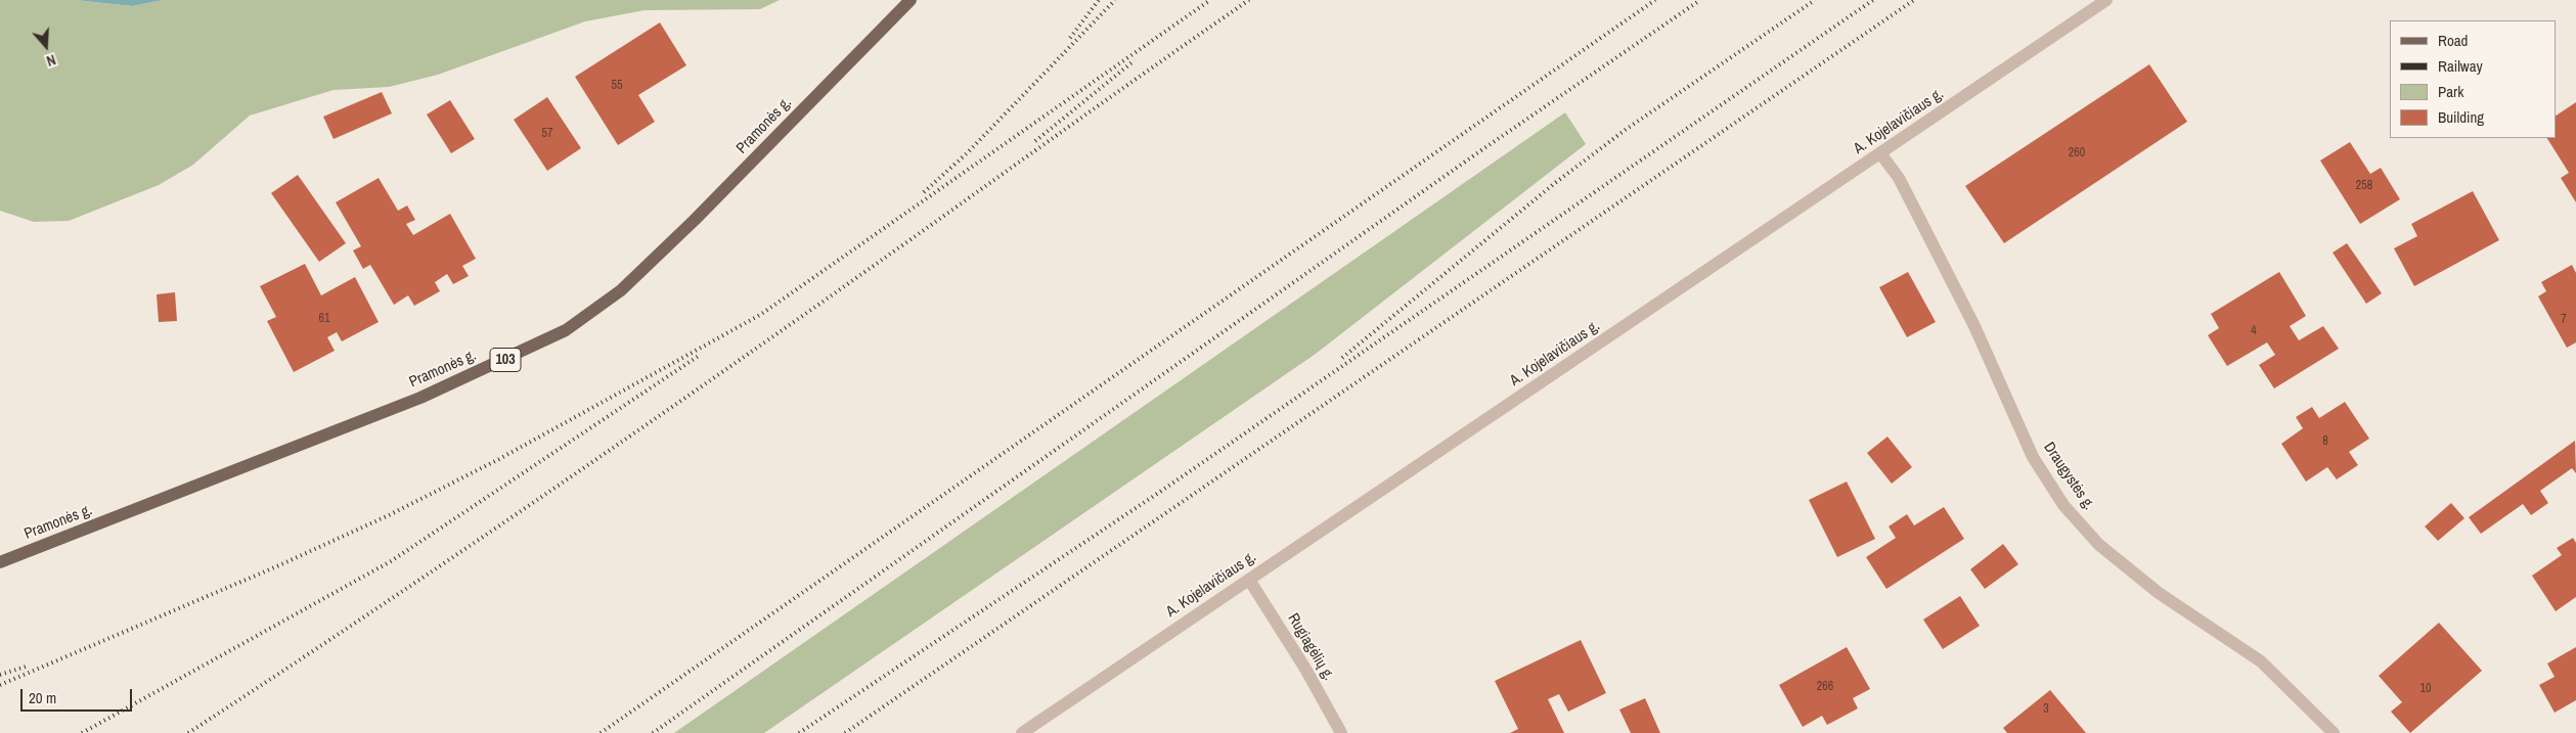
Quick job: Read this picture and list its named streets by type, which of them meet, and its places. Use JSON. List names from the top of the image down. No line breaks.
{"streets":{"main road":["Pramonės g.","103"],"street":["A. Kojelavičiaus g.","Draugystės g.","Rugiagėlių g."]},"crossings":[["A. Kojelavičiaus g.","Draugystės g."],["A. Kojelavičiaus g.","Rugiagėlių g."]],"house_numbers":["55","57","260","258","61","7","4","8","266","10","3"],"legend":["Road","Railway","Park","Building"],"scale_bar":"20 m","north":"bottom"}
